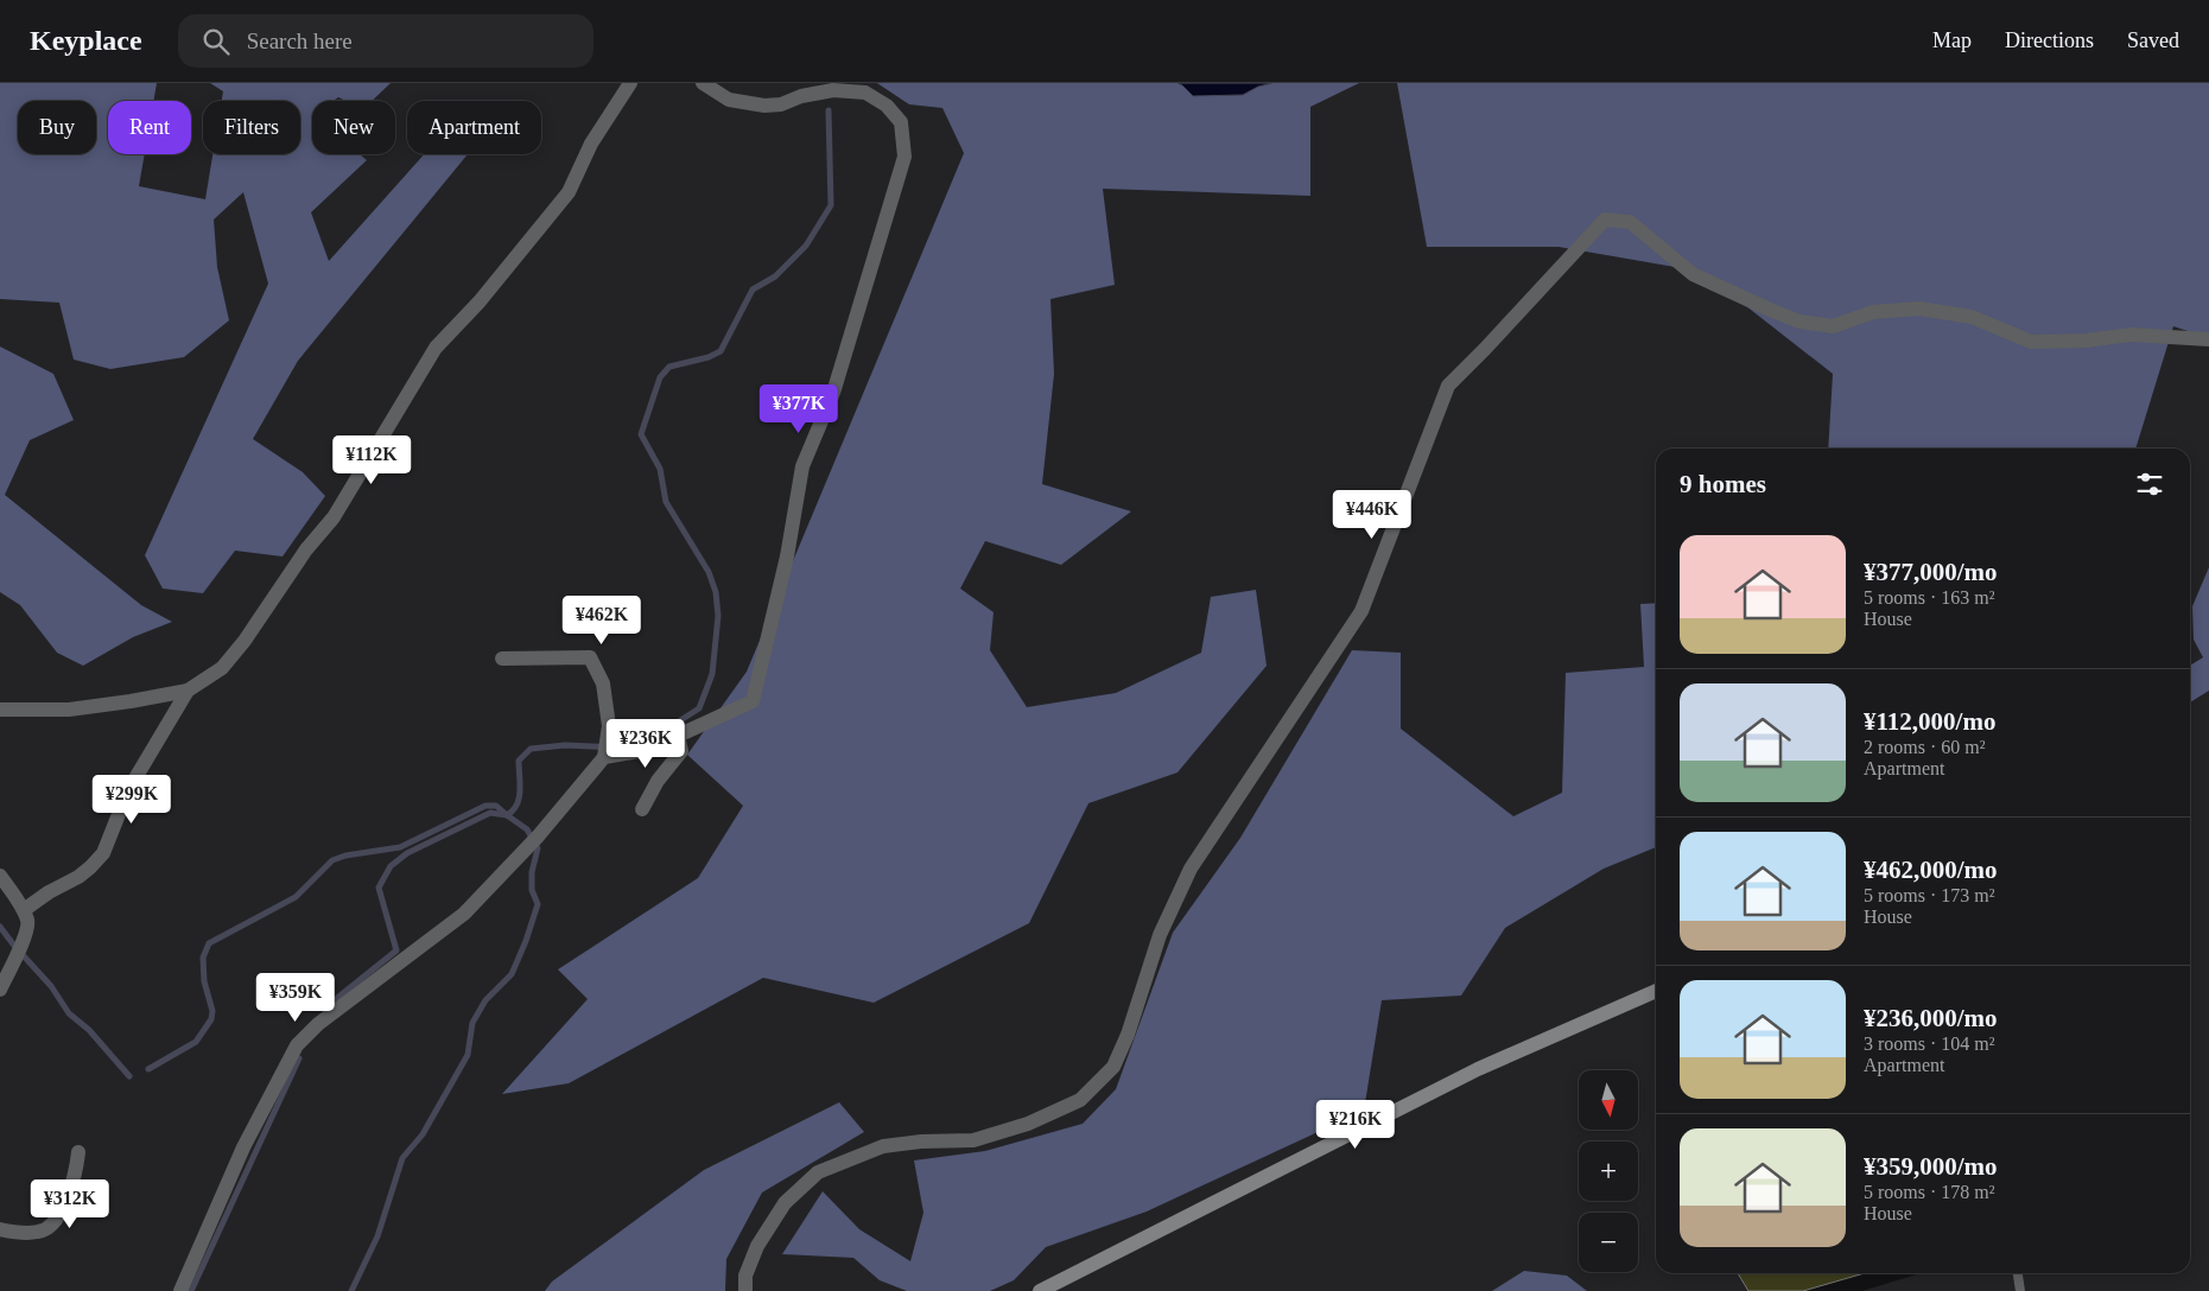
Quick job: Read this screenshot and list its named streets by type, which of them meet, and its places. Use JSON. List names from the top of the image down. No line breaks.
{"north":"bottom","page":{"header":"Keyplace","search":"Search here","nav":["Map","Directions","Saved"],"chip":["Buy","Rent","Filters","New","Apartment"],"price":["¥377K","¥112K","¥446K","¥462K","¥236K","¥299K","¥359K","¥216K","¥312K"],"heading":"9 homes","list":[{"name":"¥377,000/mo","note":"5 rooms · 163 m² · House"},{"name":"¥112,000/mo","note":"2 rooms · 60 m² · Apartment"},{"name":"¥462,000/mo","note":"5 rooms · 173 m² · House"},{"name":"¥236,000/mo","note":"3 rooms · 104 m² · Apartment"},{"name":"¥359,000/mo","note":"5 rooms · 178 m² · House"}],"map_buttons":["+","−"]}}
